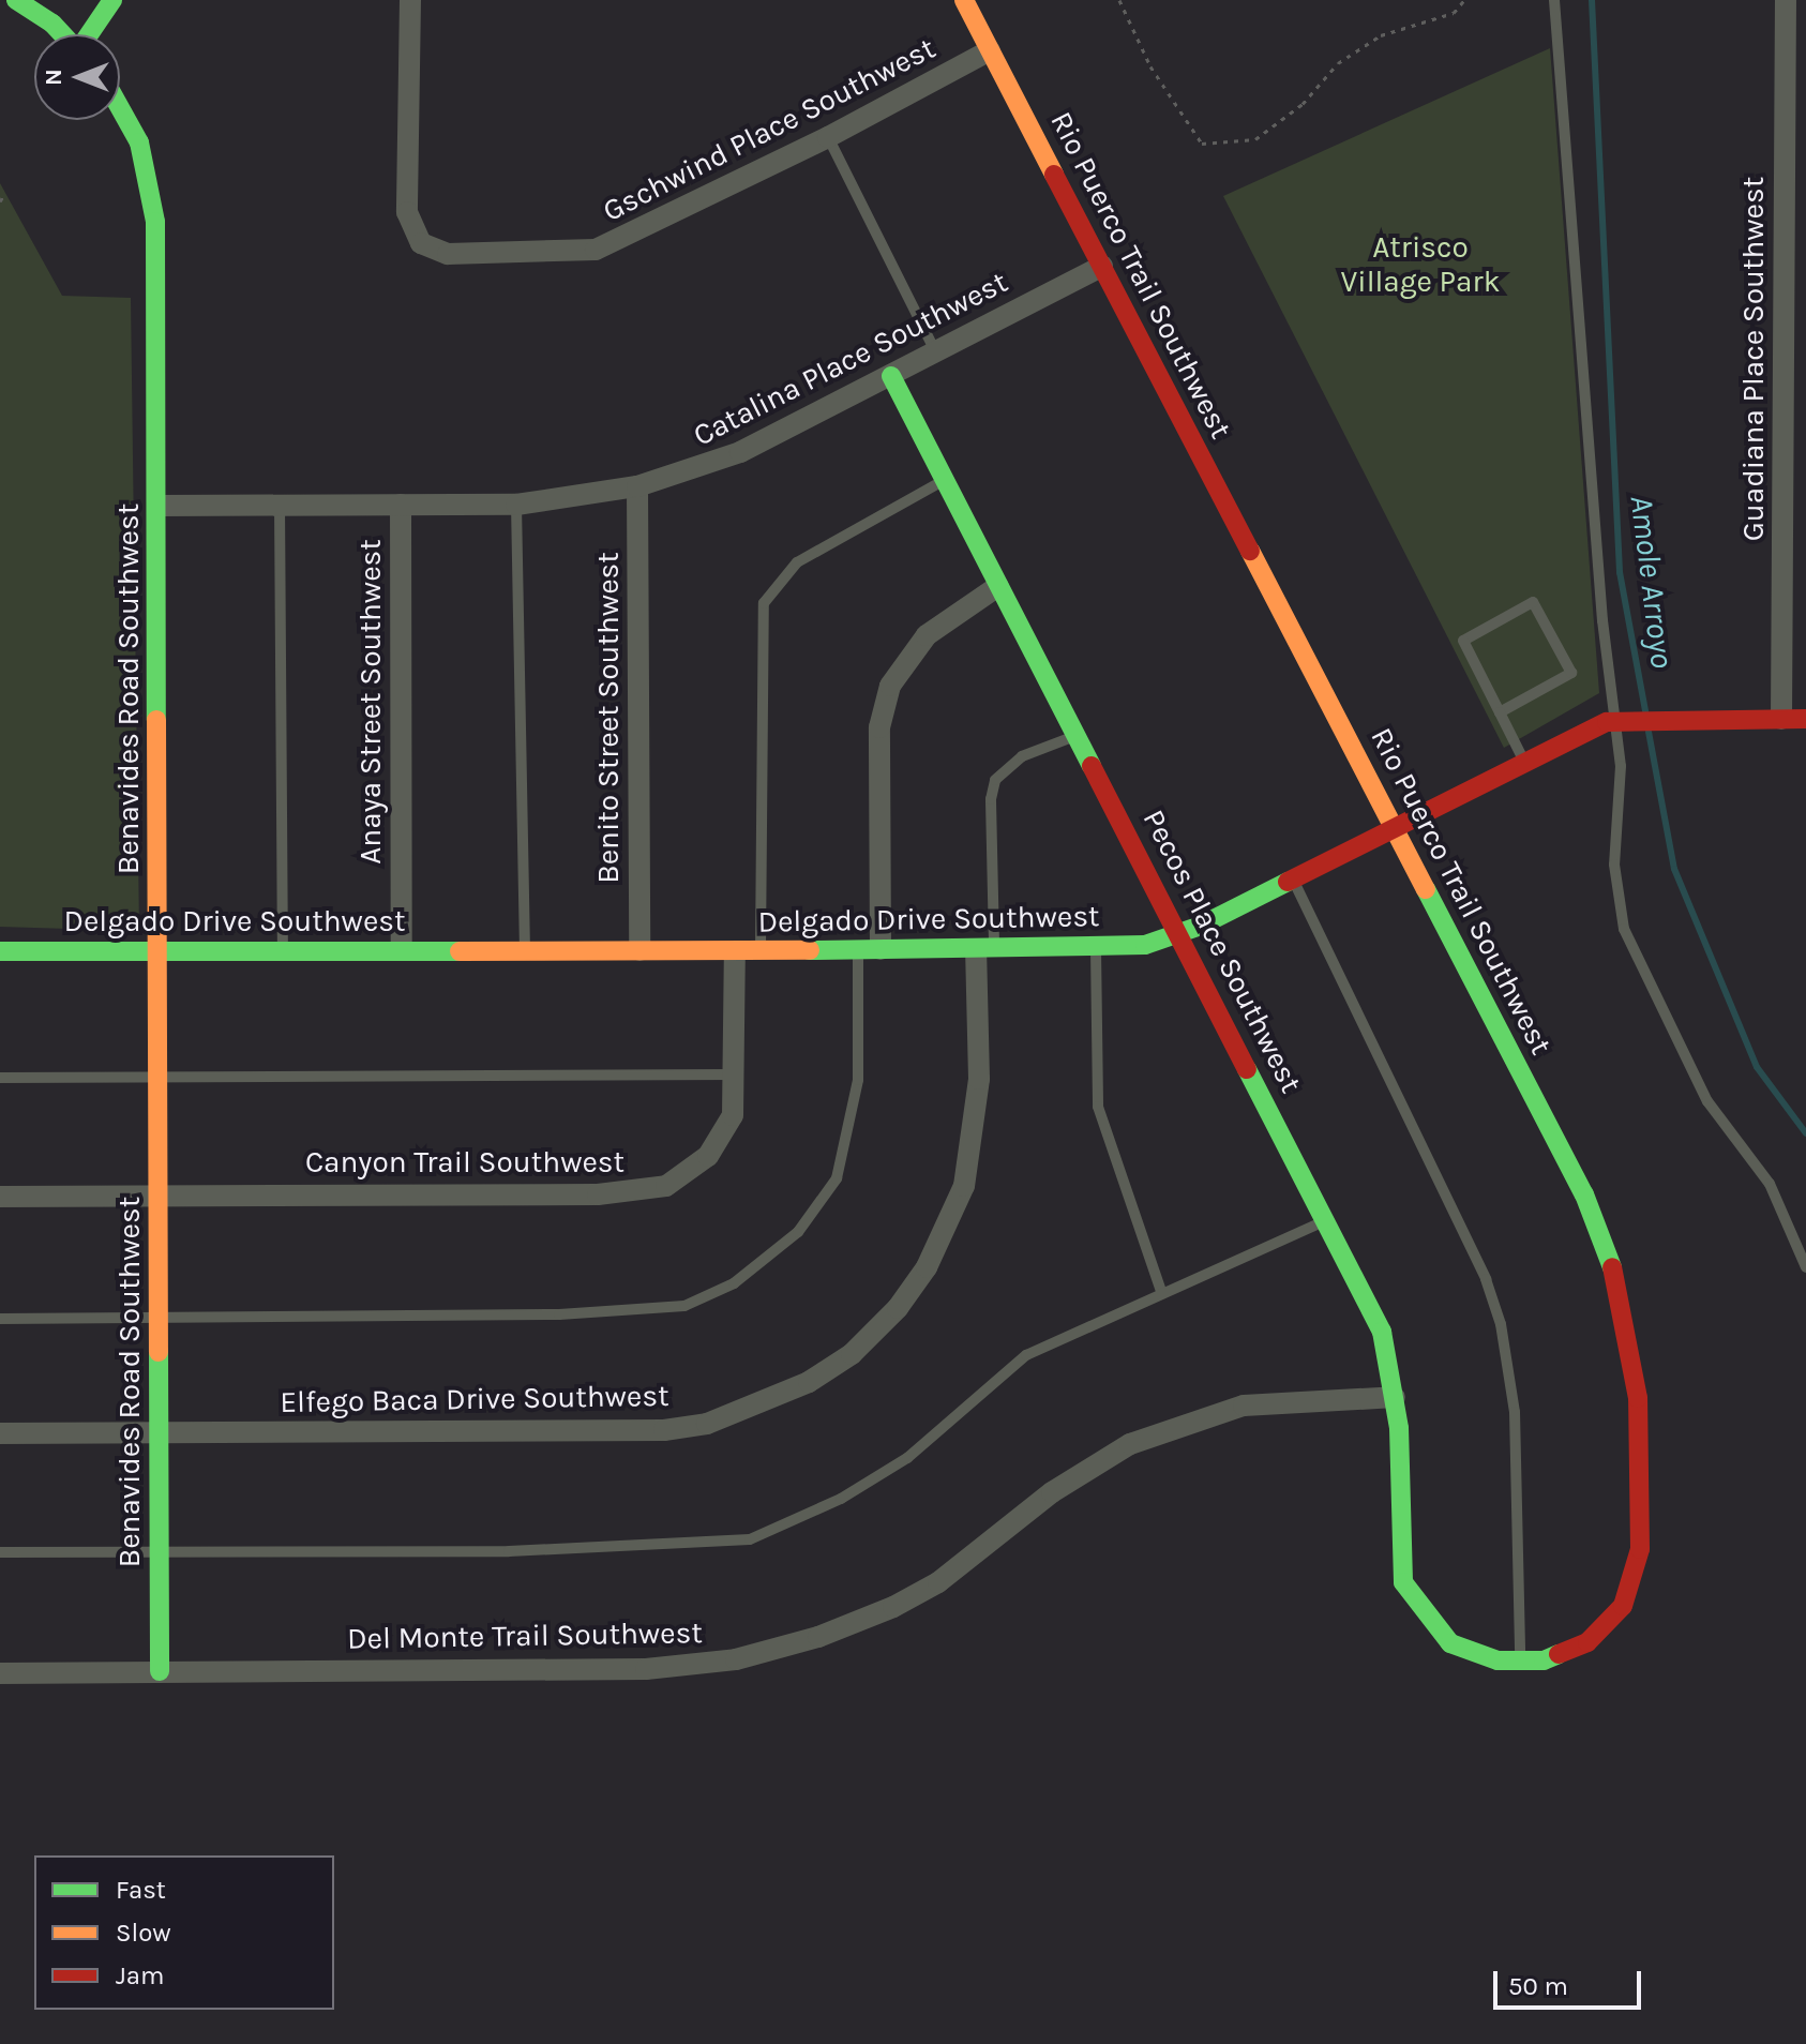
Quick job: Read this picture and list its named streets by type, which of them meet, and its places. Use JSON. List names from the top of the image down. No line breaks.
{"streets":{"street":["Gschwind Place Southwest","Rio Puerco Trail Southwest","Catalina Place Southwest","Guadiana Place Southwest","Benavides Road Southwest","Anaya Street Southwest","Benito Street Southwest","Delgado Drive Southwest","Pecos Place Southwest","Canyon Trail Southwest","Elfego Baca Drive Southwest","Del Monte Trail Southwest"]},"crossings":[["Gschwind Place Southwest","Rio Puerco Trail Southwest"],["Rio Puerco Trail Southwest","Catalina Place Southwest"],["Rio Puerco Trail Southwest","Delgado Drive Southwest"],["Rio Puerco Trail Southwest","Pecos Place Southwest"],["Catalina Place Southwest","Benavides Road Southwest"],["Catalina Place Southwest","Anaya Street Southwest"],["Catalina Place Southwest","Benito Street Southwest"],["Catalina Place Southwest","Pecos Place Southwest"],["Guadiana Place Southwest","Delgado Drive Southwest"],["Benavides Road Southwest","Delgado Drive Southwest"],["Benavides Road Southwest","Canyon Trail Southwest"],["Benavides Road Southwest","Elfego Baca Drive Southwest"],["Benavides Road Southwest","Del Monte Trail Southwest"],["Anaya Street Southwest","Delgado Drive Southwest"],["Benito Street Southwest","Delgado Drive Southwest"],["Delgado Drive Southwest","Pecos Place Southwest"],["Delgado Drive Southwest","Canyon Trail Southwest"],["Delgado Drive Southwest","Elfego Baca Drive Southwest"],["Pecos Place Southwest","Del Monte Trail Southwest"]],"water":["Amole Arroyo"],"parks":["Atrisco Village Park"],"legend":["Fast","Slow","Jam"],"scale_bar":"50 m","north":"left"}
